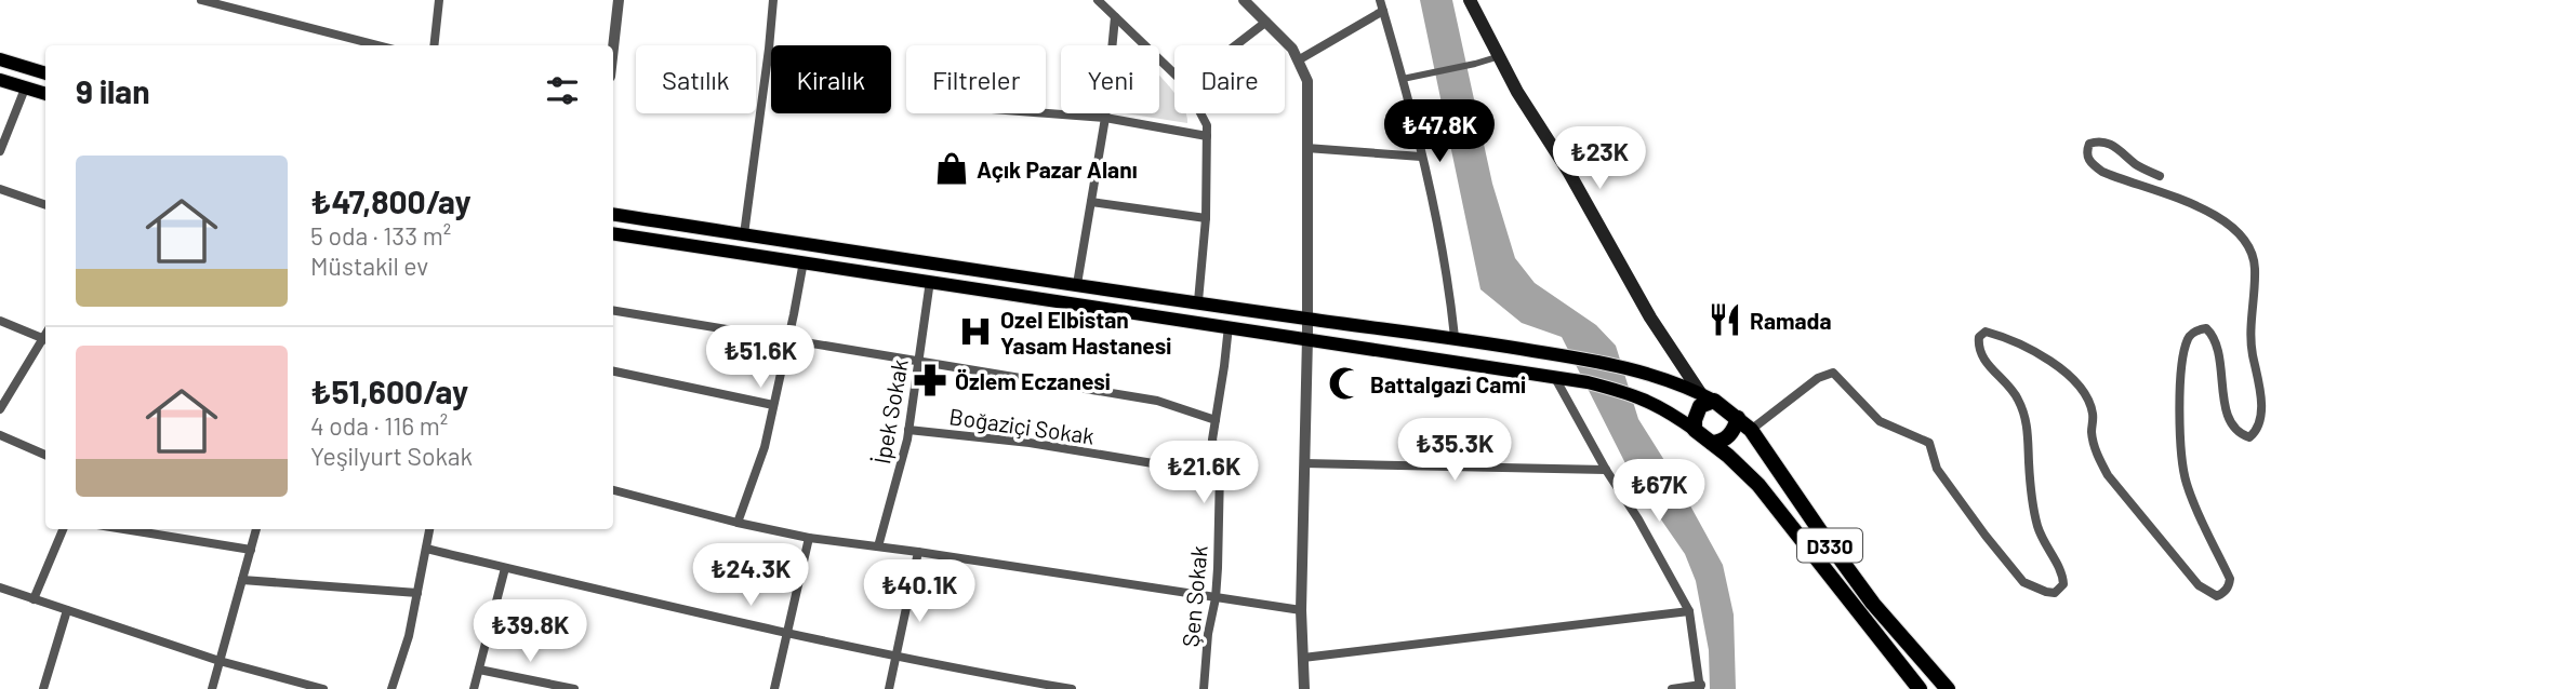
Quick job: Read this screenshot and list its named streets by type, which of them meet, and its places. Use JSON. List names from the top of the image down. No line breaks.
{"streets":{"highway":["D330"],"street":["İpek Sokak","Boğaziçi Sokak","Şen Sokak"]},"crossings":[["İpek Sokak","Boğaziçi Sokak"],["İpek Sokak","D330"],["Boğaziçi Sokak","Şen Sokak"],["D330","Şen Sokak"]],"places":{"shop":["Açık Pazar Alanı"],"restaurant":["Ramada"],"hospital":["Ozel Elbistan Yasam Hastanesi"],"pharmacy":["Özlem Eczanesi"],"mosque":["Battalgazi Cami"]},"page":{"chip":["Satılık","Kiralık","Filtreler","Yeni","Daire"],"heading":"9 ilan","price":["₺47.8K","₺23K","₺51.6K","₺35.3K","₺21.6K","₺67K","₺24.3K","₺40.1K","₺39.8K"],"list":[{"name":"₺47,800/ay","note":"5 oda · 133 m² · Müstakil ev"},{"name":"₺51,600/ay","note":"4 oda · 116 m² · Yeşilyurt Sokak"}]}}
